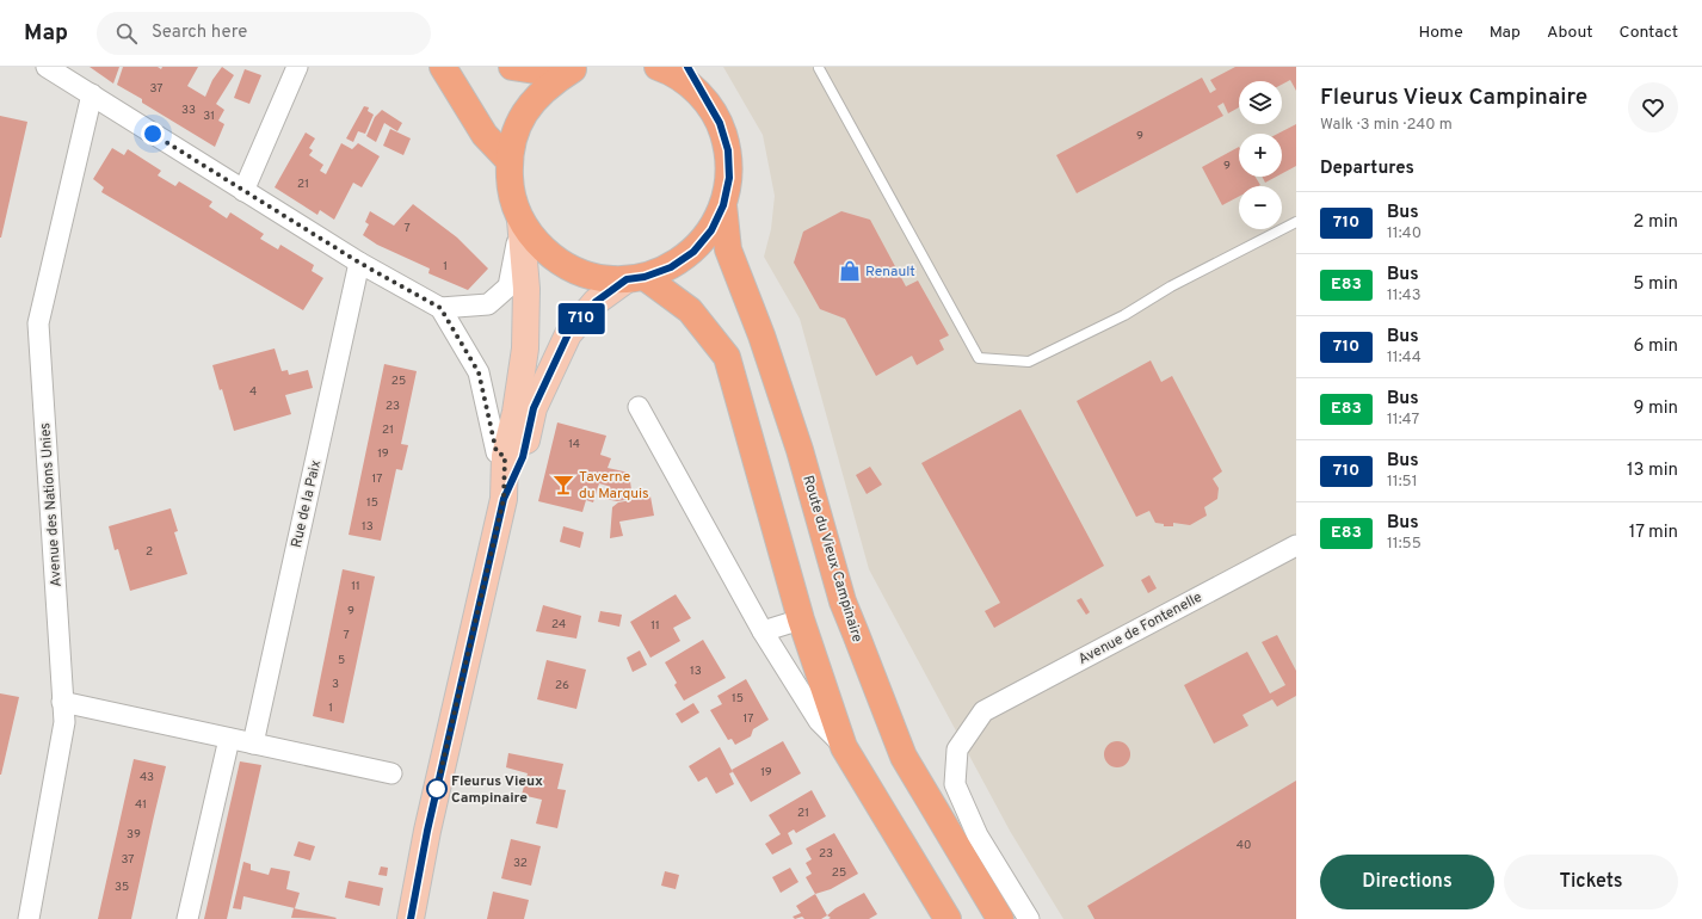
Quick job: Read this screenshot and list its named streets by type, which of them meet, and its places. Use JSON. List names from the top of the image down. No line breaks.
{"streets":{"highway":["Route du Vieux Campinaire"],"street":["Rue de la Paix","Avenue des Nations Unies","Avenue de Fontenelle"]},"places":{"shop":["Renault"],"bar":["Taverne du Marquis"],"other":["Fleurus Vieux Campinaire"]},"lines":["bus line 710"],"house_numbers":["37","33","31","9","9","21","7","1","25","4","23","21","14","19","17","15","13","2","11","9","24","11","7","5","13","3","26","15","1","17","19","43","41","21","39","40","23","37","32","25","35"],"page":{"header":"Map","search":"Search here","nav":["Home","Map","About","Contact"],"on_map":"710","heading":[["Fleurus Vieux Campinaire","Walk · 3 min · 240 m"],"Departures"],"map_buttons":["+","−"],"list":[{"mark":"710","name":"Bus","note":"11:40","value":"2 min"},{"mark":"E83","name":"Bus","note":"11:43","value":"5 min"},{"mark":"710","name":"Bus","note":"11:44","value":"6 min"},{"mark":"E83","name":"Bus","note":"11:47","value":"9 min"},{"mark":"710","name":"Bus","note":"11:51","value":"13 min"},{"mark":"E83","name":"Bus","note":"11:55","value":"17 min"}],"buttons":["Directions","Tickets"]}}
